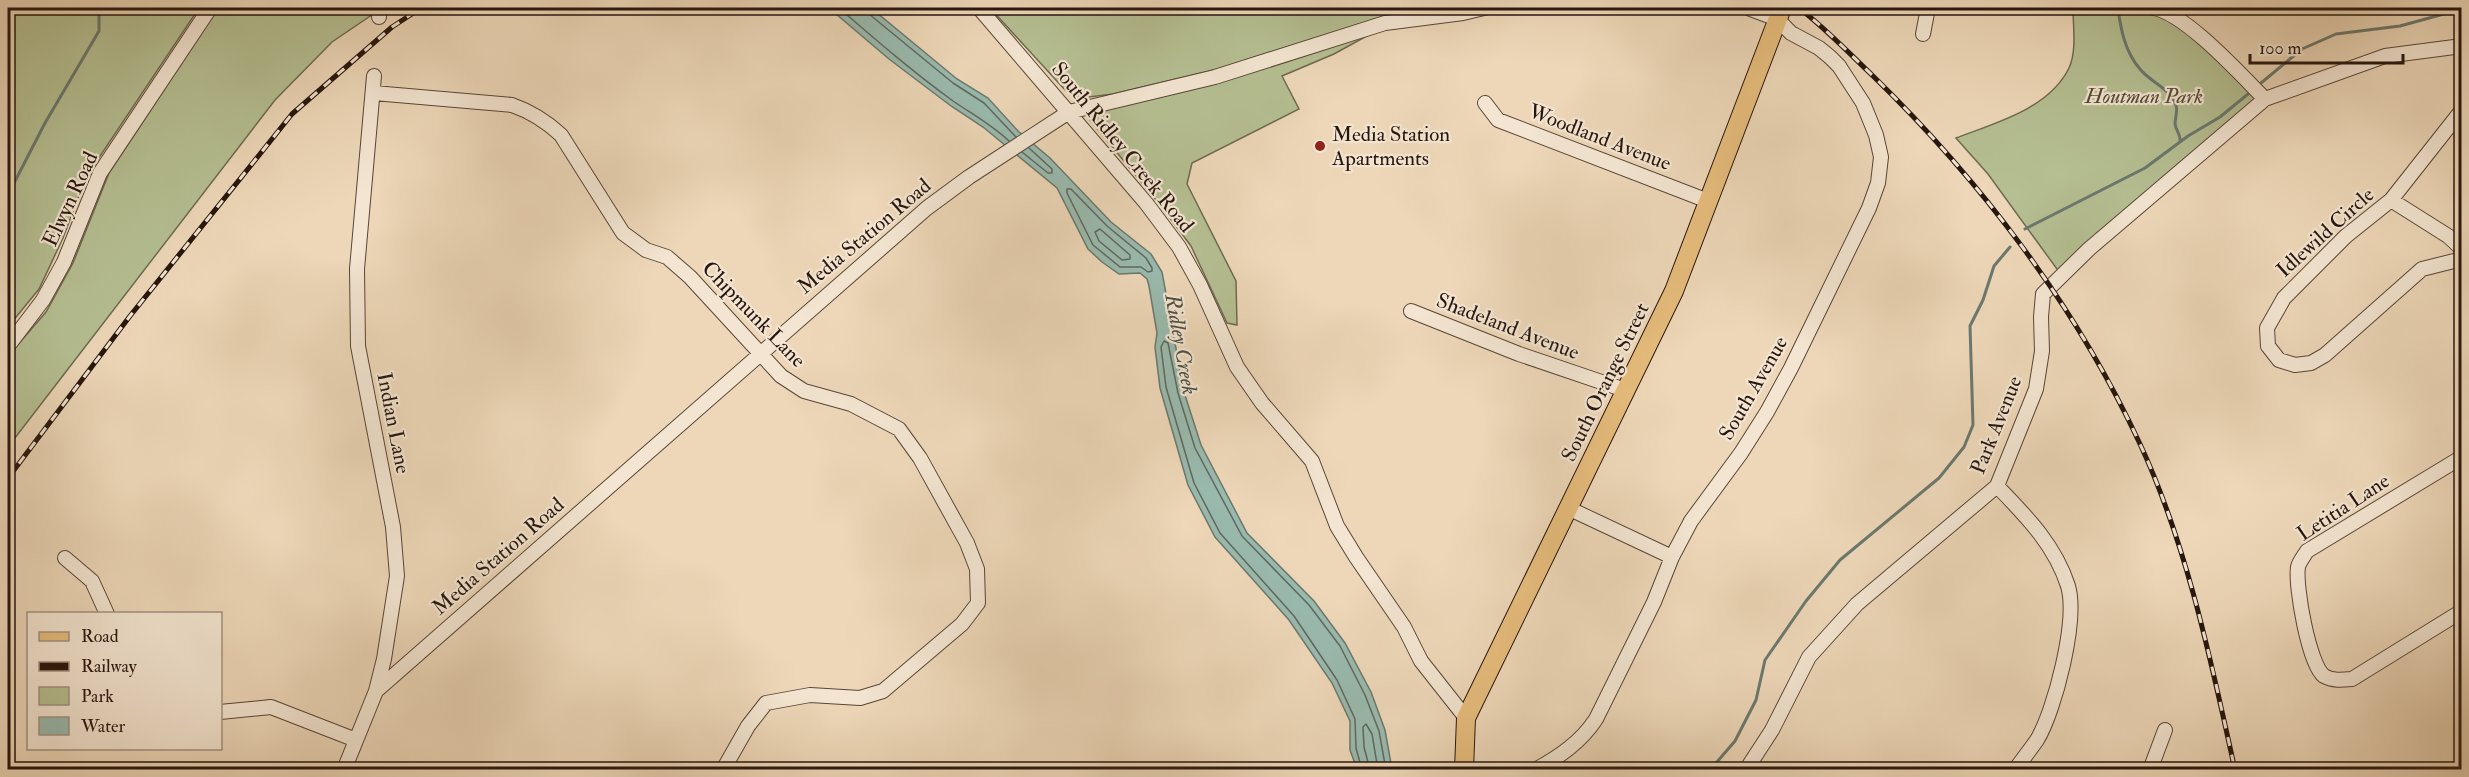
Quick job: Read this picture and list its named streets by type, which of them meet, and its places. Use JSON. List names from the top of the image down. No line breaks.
{"streets":{"main road":["South Orange Street"],"street":["Woodland Avenue","South Ridley Creek Road","Elwyn Road","Idlewild Circle","Media Station Road","Chipmunk Lane","Shadeland Avenue","South Avenue","Indian Lane","Park Avenue","Letitia Lane"]},"crossings":[["Woodland Avenue","South Orange Street"],["South Ridley Creek Road","Media Station Road"],["South Ridley Creek Road","South Orange Street"],["Media Station Road","Chipmunk Lane"],["Media Station Road","Indian Lane"],["Chipmunk Lane","Indian Lane"],["Shadeland Avenue","South Orange Street"],["South Orange Street","South Avenue"]],"water":["Ridley Creek"],"parks":["Houtman Park"],"places":["Media Station Apartments"],"legend":["Road","Railway","Park","Water"],"scale_bar":"100 m"}
